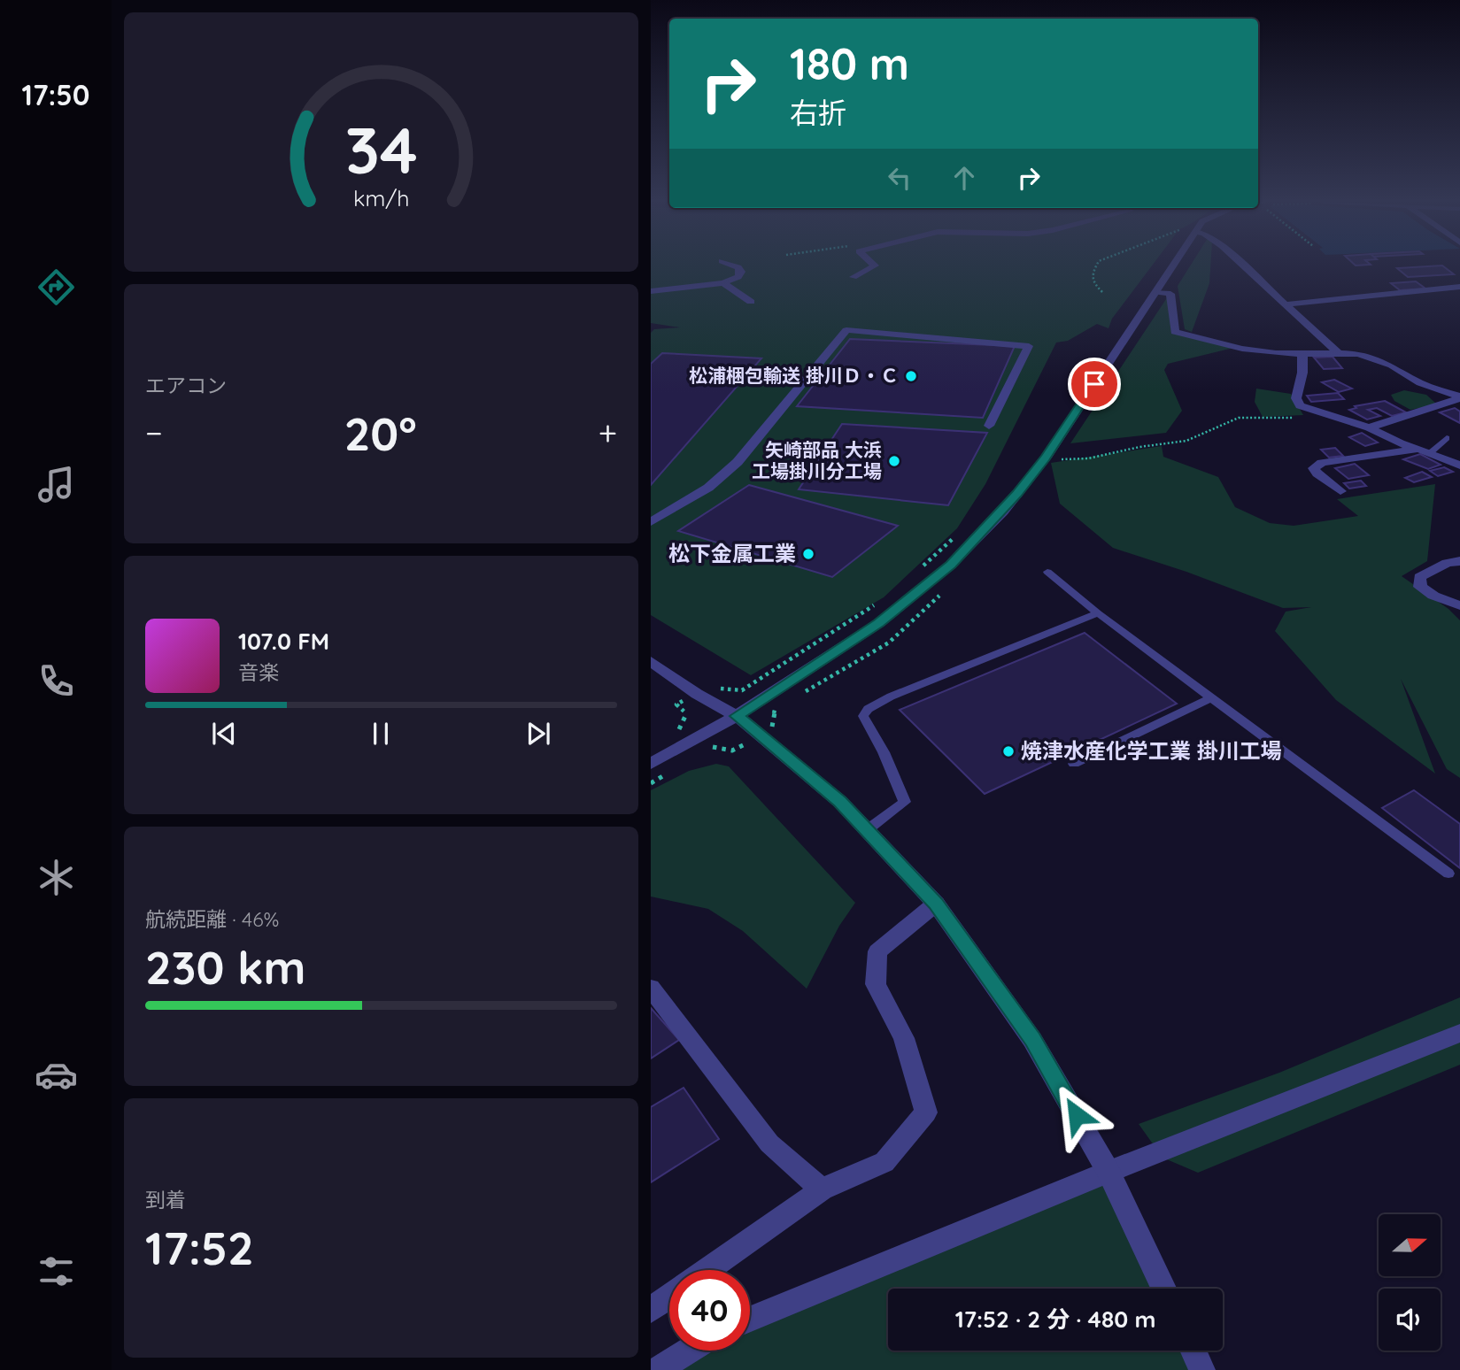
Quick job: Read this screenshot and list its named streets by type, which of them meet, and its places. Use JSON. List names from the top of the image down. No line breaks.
{"places":["松浦梱包輸送 掛川Ｄ・Ｃ","矢崎部品 大浜 工場掛川分工場","松下金属工業","焼津水産化学工業 掛川工場"],"north":"right","page":{"tabs":"17:50","turn":["180 m","右折"],"tile":["エアコン",["航続距離 · 46%","230 km"],["到着","17:52"]],"heat":["−","20°","+"],"song":["107.0 FM","音楽"],"limit":"40","trip":"17:52 · 2 分 · 480 m","gauge":["34","km/h"]}}
